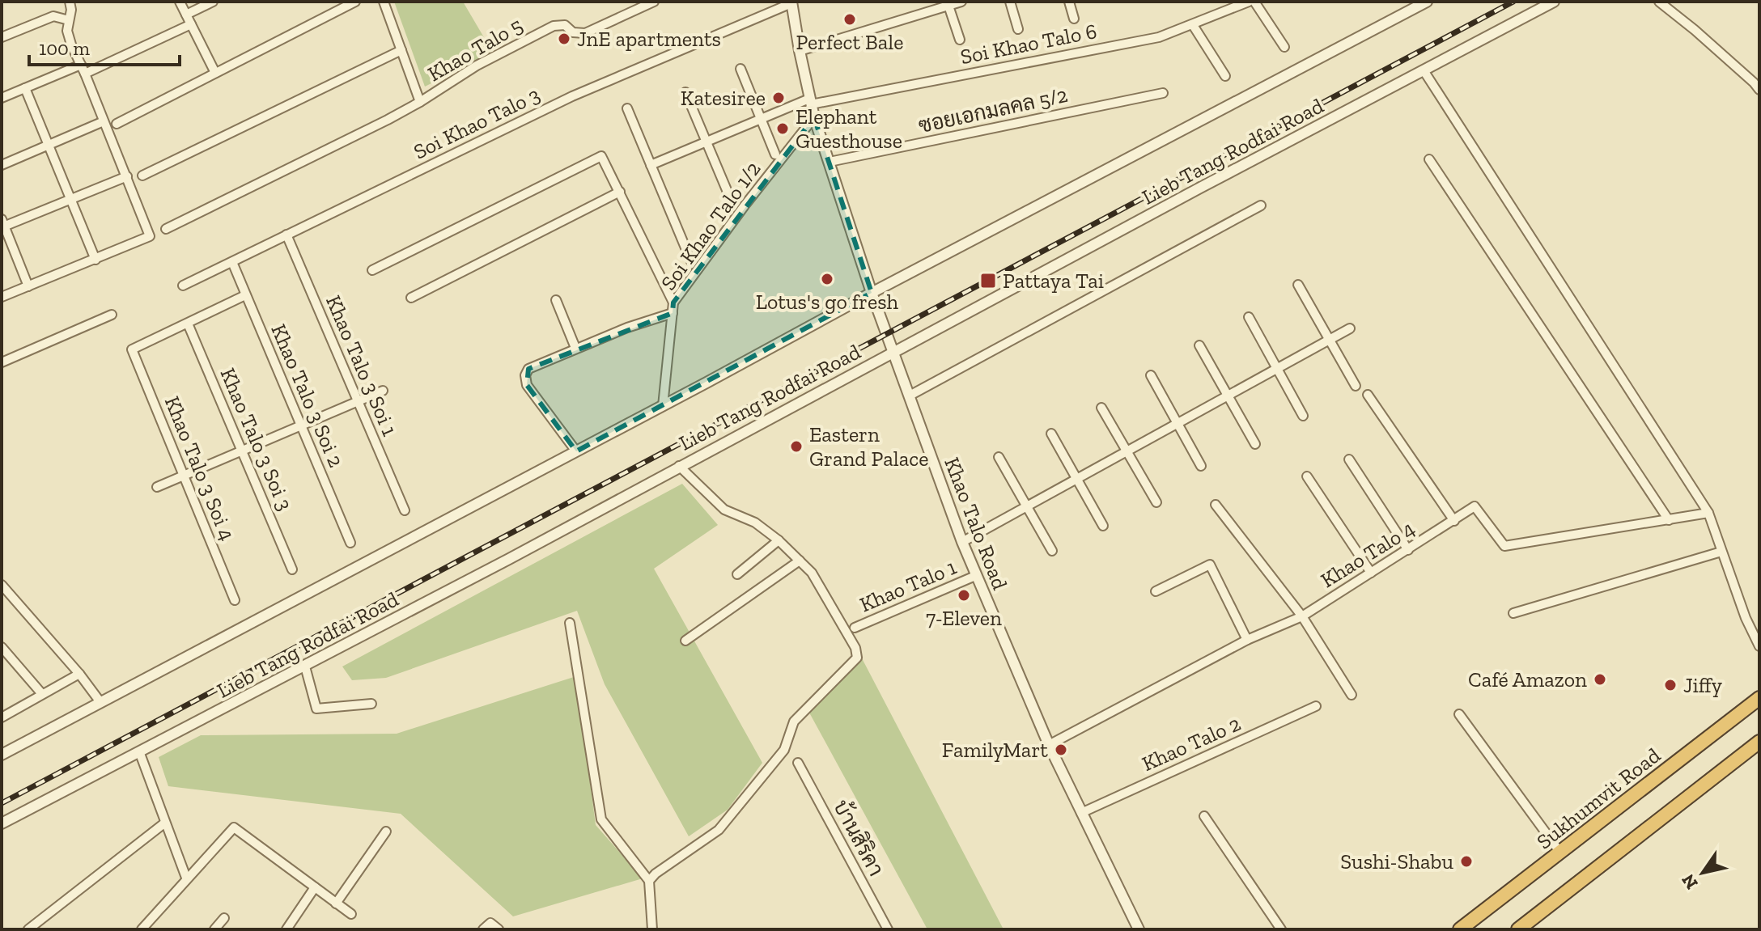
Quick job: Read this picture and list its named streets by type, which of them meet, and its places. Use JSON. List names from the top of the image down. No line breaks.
{"streets":{"highway":["Sukhumvit Road"],"street":["Soi Khao Talo 6","Khao Talo 5","ซอยเอกมลคล 5/2","Soi Khao Talo 3","Lieb Tang Rodfai Road","Soi Khao Talo 1/2","Khao Talo 3 Soi 1","Khao Talo 3 Soi 2","Khao Talo 3 Soi 3","Khao Talo 3 Soi 4","Khao Talo Road","Khao Talo 4","Khao Talo 1","Khao Talo 2","บ้านสิริคา"]},"crossings":[["Soi Khao Talo 6","Khao Talo Road"],["ซอยเอกมลคล 5/2","Khao Talo Road"],["Soi Khao Talo 3","Khao Talo 3 Soi 1"],["Soi Khao Talo 3","Khao Talo 3 Soi 2"],["Soi Khao Talo 3","Khao Talo Road"],["Lieb Tang Rodfai Road","Soi Khao Talo 1/2"],["Lieb Tang Rodfai Road","Khao Talo Road"],["Soi Khao Talo 1/2","Khao Talo Road"],["Khao Talo 3 Soi 3","Khao Talo 3 Soi 4"],["Khao Talo Road","Khao Talo 4"],["Khao Talo Road","Khao Talo 1"],["Khao Talo Road","Khao Talo 2"]],"places":{"other":["Perfect Bale","JnE apartments","Katesiree","Elephant Guesthouse","Lotus's go fresh","Eastern Grand Palace","7-Eleven","Café Amazon","Jiffy","FamilyMart","Sushi-Shabu"],"transit":["Pattaya Tai"]},"scale_bar":"100 m","north":"bottom left"}
